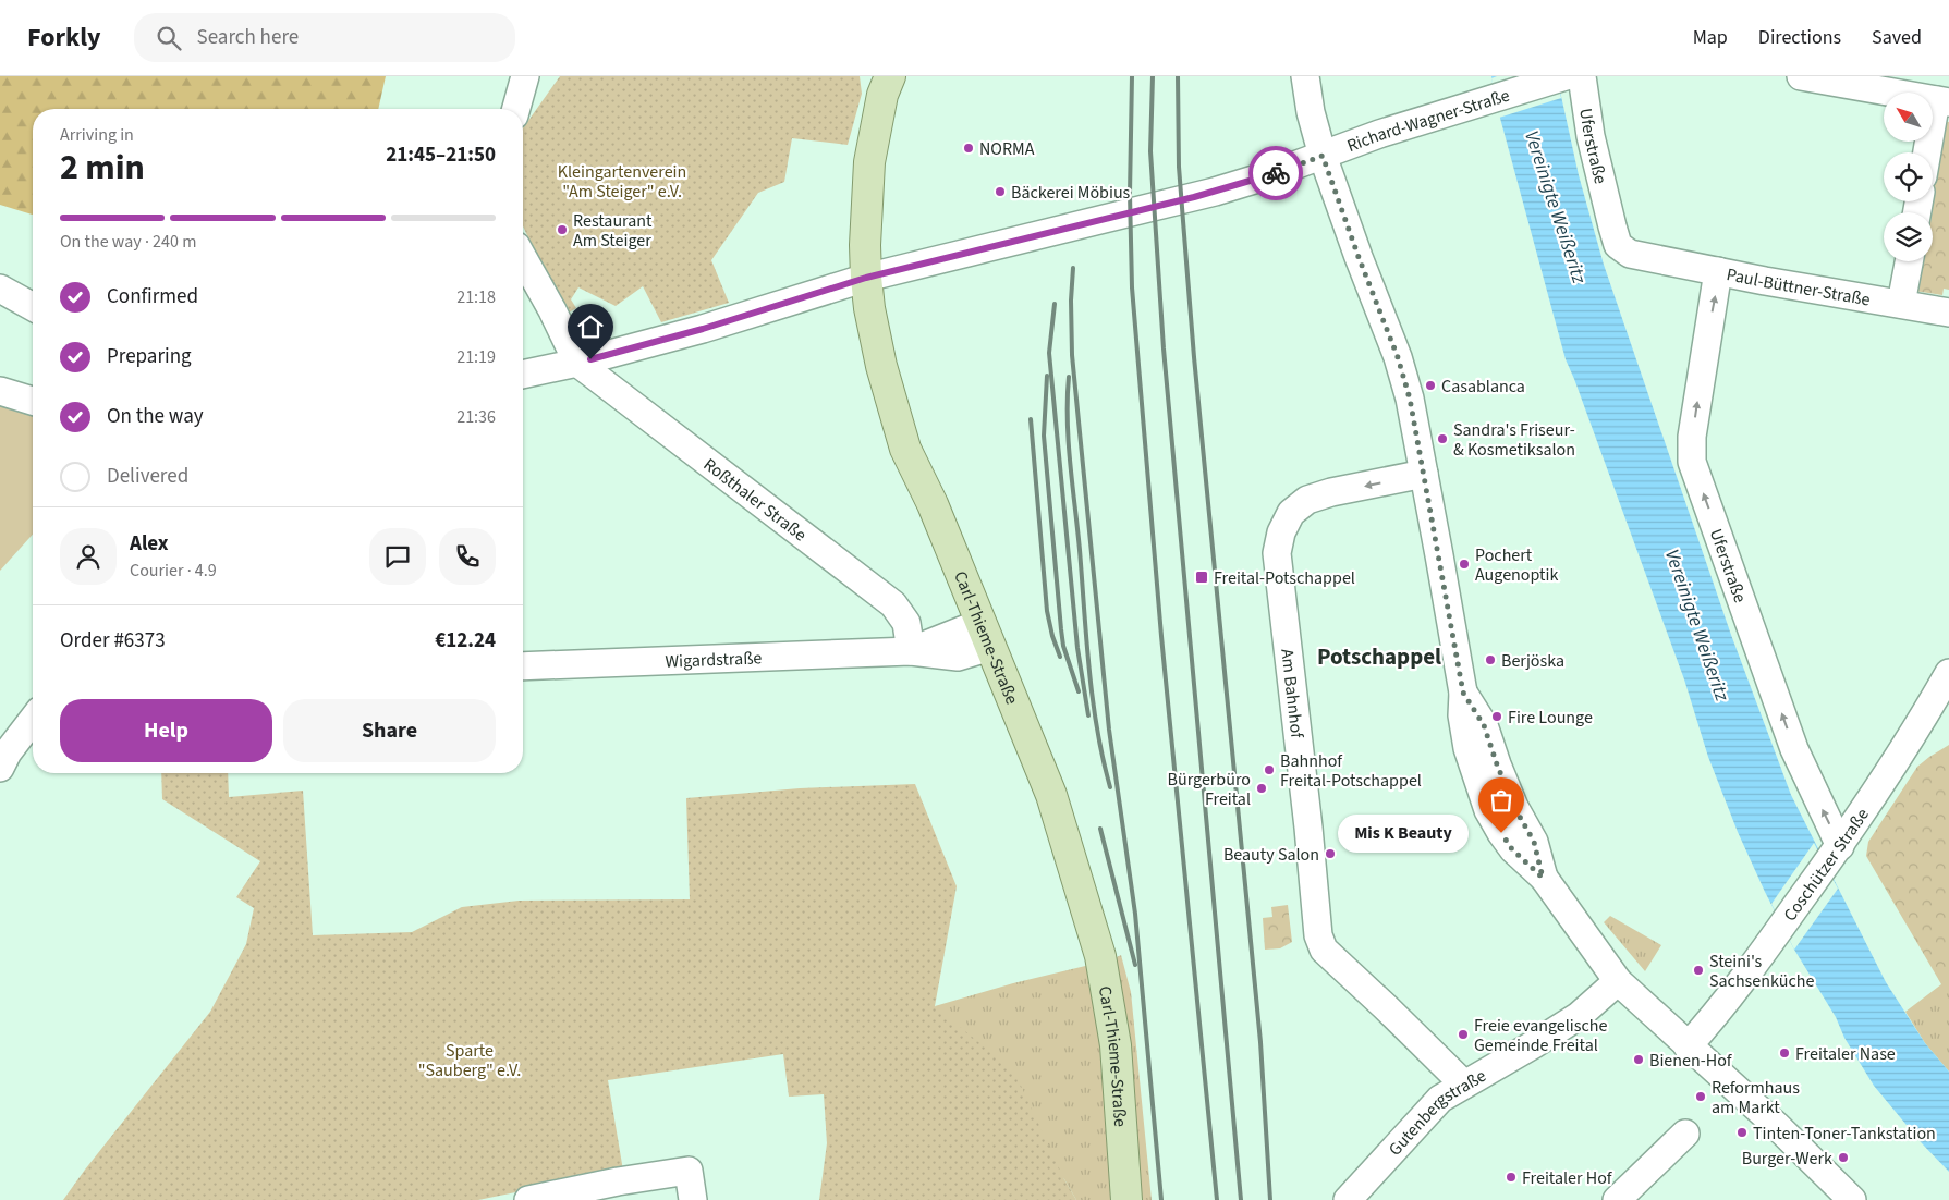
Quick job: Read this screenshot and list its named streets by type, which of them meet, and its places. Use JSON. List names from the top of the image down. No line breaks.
{"streets":{"main road":["Carl-Thieme-Straße"],"street":["Richard-Wagner-Straße","Uferstraße","Paul-Büttner-Straße","Roßthaler Straße","Wigardstraße","Am Bahnhof","Coschützer Straße","Gutenbergstraße"]},"crossings":[["Richard-Wagner-Straße","Uferstraße"],["Richard-Wagner-Straße","Roßthaler Straße"],["Richard-Wagner-Straße","Carl-Thieme-Straße"],["Uferstraße","Paul-Büttner-Straße"],["Uferstraße","Coschützer Straße"],["Roßthaler Straße","Wigardstraße"],["Carl-Thieme-Straße","Wigardstraße"],["Am Bahnhof","Gutenbergstraße"]],"one_way":["Uferstraße"],"districts":["Potschappel"],"water":["Vereinigte Weißeritz"],"parks":["Kleingartenverein \"Am Steiger\" e.V.","Sparte \"Sauberg\" e.V."],"places":{"other":["NORMA","Bäckerei Möbius","Restaurant Am Steiger","Casablanca","Sandra's Friseur- & Kosmetiksalon","Pochert Augenoptik","Berjöska","Fire Lounge","Bahnhof Freital-Potschappel","Bürgerbüro Freital","Mis K Beauty","Beauty Salon","Steini's Sachsenküche","Freie evangelische Gemeinde Freital","Freitaler Nase","Bienen-Hof","Reformhaus am Markt","Tinten-Toner-Tankstation","Burger-Werk","Freitaler Hof"],"transit":["Freital-Potschappel"]},"north":"top left","page":{"header":"Forkly","search":"Search here","nav":["Map","Directions","Saved"],"heading":["2 min","Arriving in","21:45–21:50"],"panel":["Alex","Courier · 4.9","Order #6373","€12.24"],"bar":"On the way · 240 m","list":[["Confirmed","21:18"],["Preparing","21:19"],["On the way","21:36"],"Delivered"],"buttons":["Help","Share"],"bubble":"Mis K Beauty"}}
